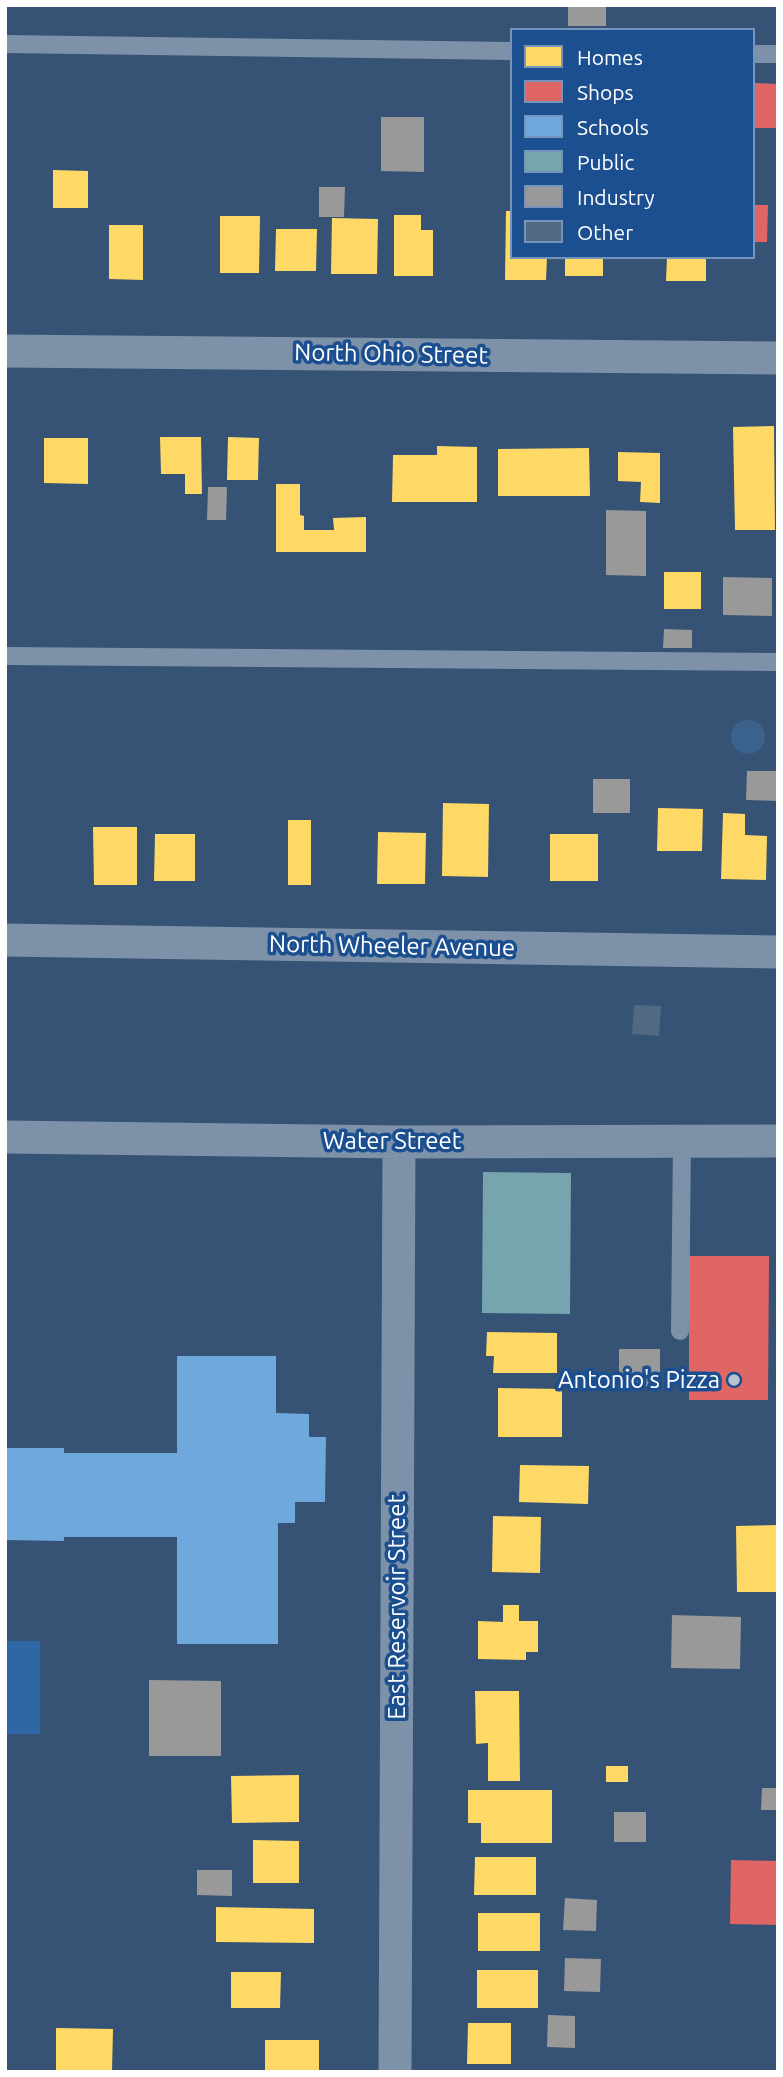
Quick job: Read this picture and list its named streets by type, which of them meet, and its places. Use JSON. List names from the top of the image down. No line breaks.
{"streets":{"street":["North Ohio Street","North Wheeler Avenue","Water Street","East Reservoir Street"]},"crossings":[["Water Street","East Reservoir Street"]],"places":["Antonio's Pizza"],"legend":["Homes","Shops","Schools","Public","Industry","Other"]}
